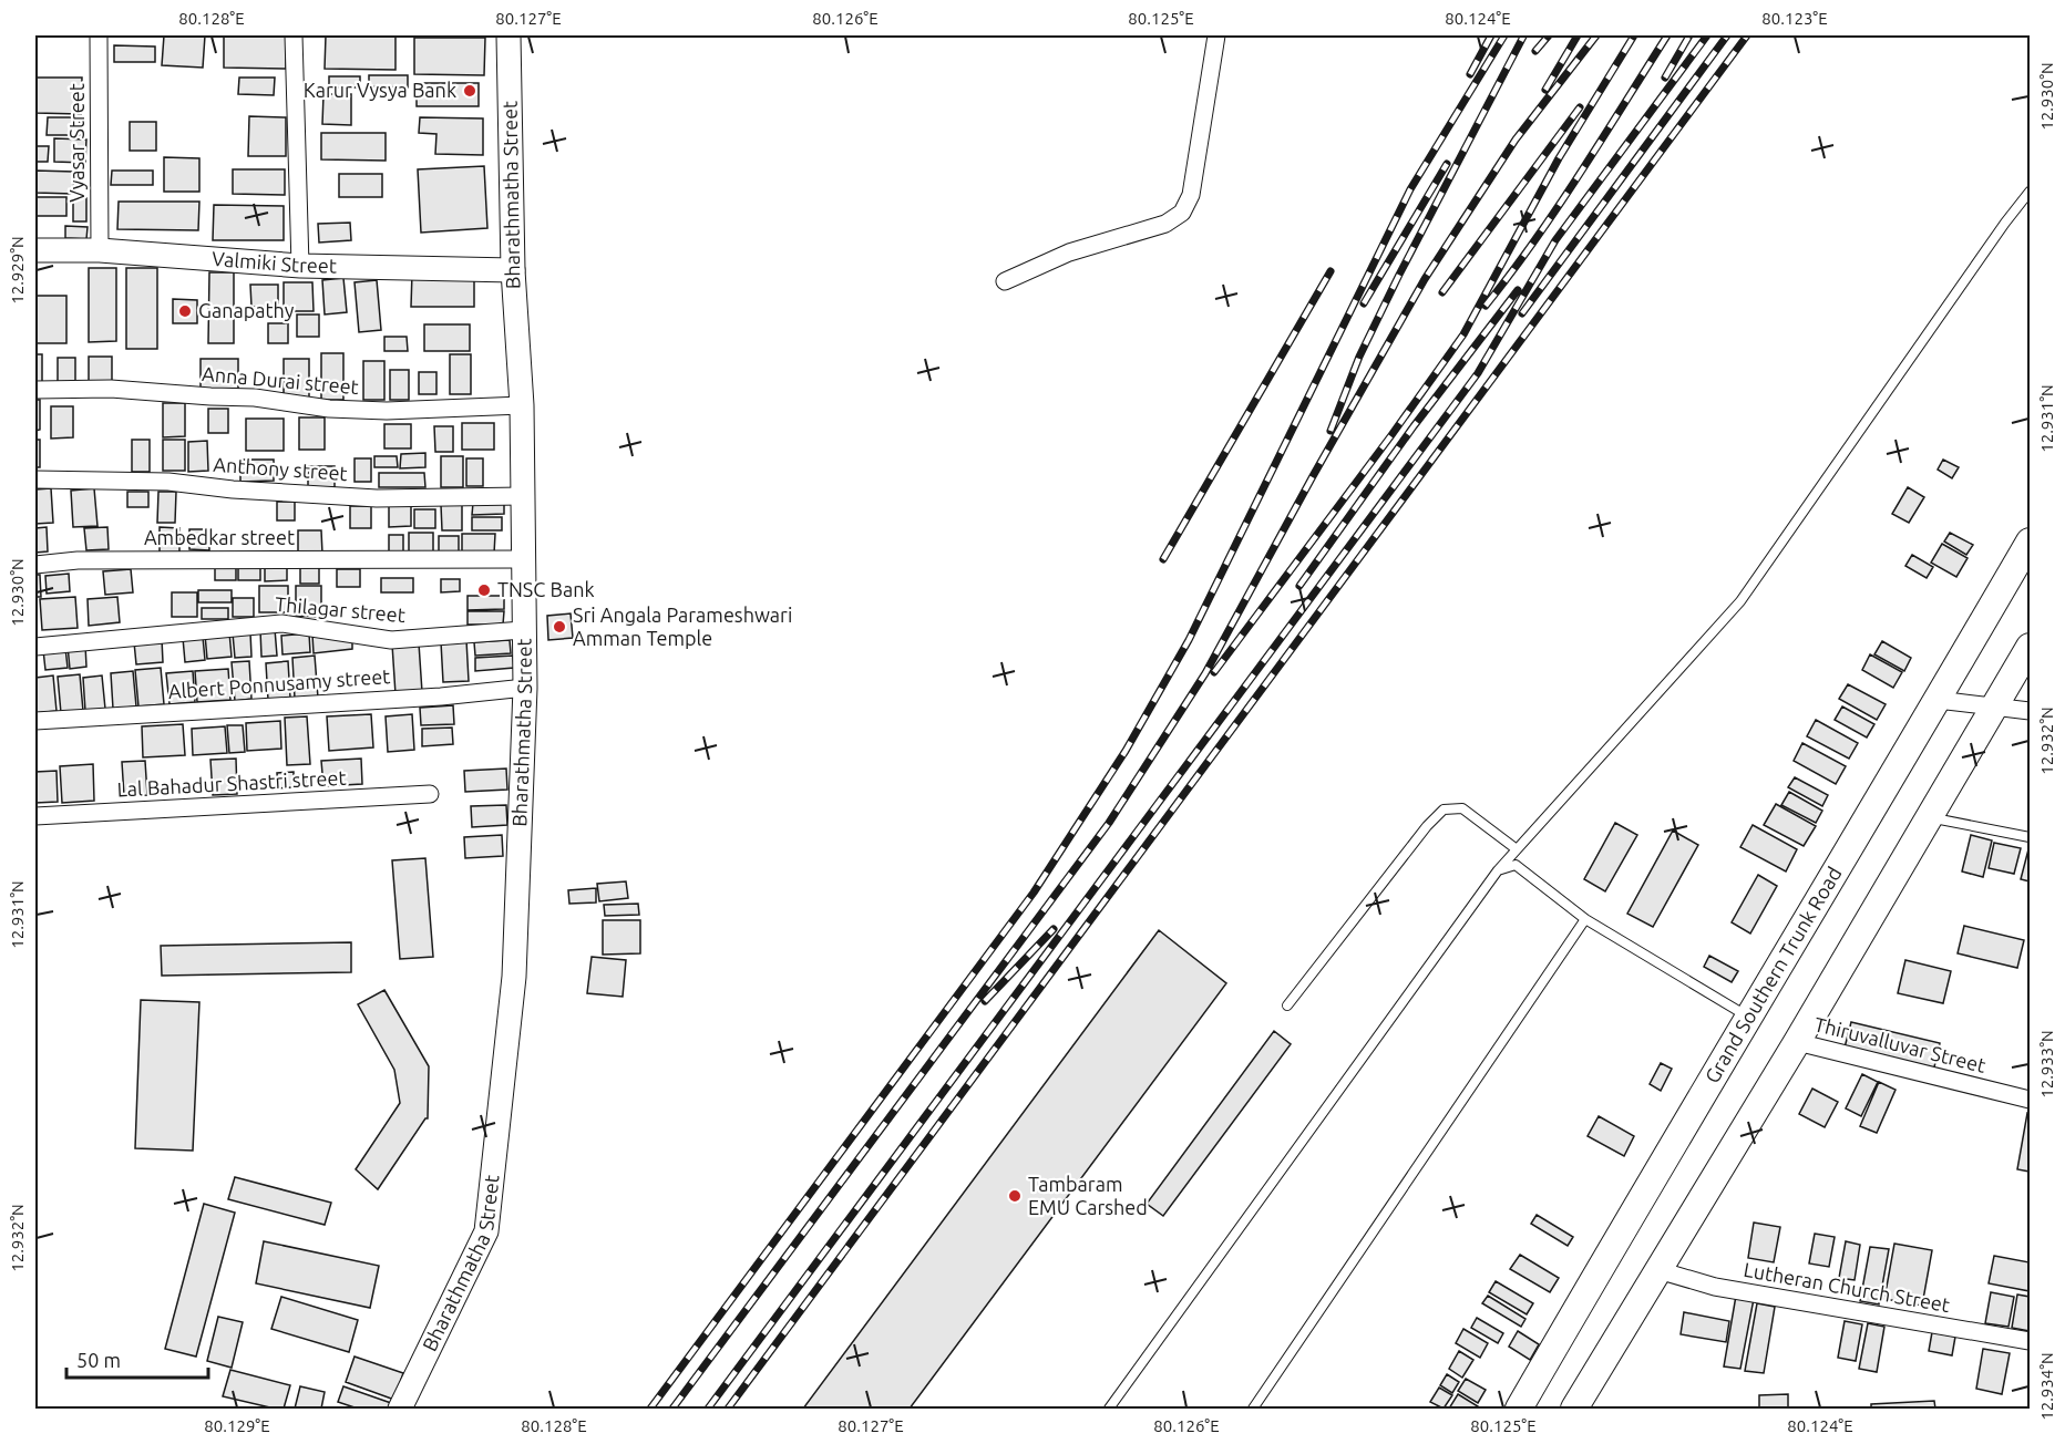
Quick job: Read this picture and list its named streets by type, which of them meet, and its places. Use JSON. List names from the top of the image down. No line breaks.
{"streets":{"main road":["Grand Southern Trunk Road"],"street":["Vyasar Street","Bharathmatha Street","Valmiki Street","Anna Durai street","Anthony street","Ambedkar street","Thilagar street","Albert Ponnusamy street","Lal Bahadur Shastri street","Thiruvalluvar Street","Lutheran Church Street"]},"crossings":[["Vyasar Street","Valmiki Street"],["Bharathmatha Street","Valmiki Street"],["Bharathmatha Street","Anna Durai street"],["Bharathmatha Street","Anthony street"],["Bharathmatha Street","Ambedkar street"],["Bharathmatha Street","Thilagar street"],["Bharathmatha Street","Albert Ponnusamy street"]],"places":["Karur Vysya Bank","Ganapathy","TNSC Bank","Sri Angala Parameshwari Amman Temple","Tambaram EMU Carshed"],"scale_bar":"50 m","coordinates":["80.128°E","80.127°E","80.126°E","80.125°E","80.124°E","80.123°E","12.930°N","12.929°N","12.931°N","12.932°N","12.933°N","12.934°N","80.129°E"]}
